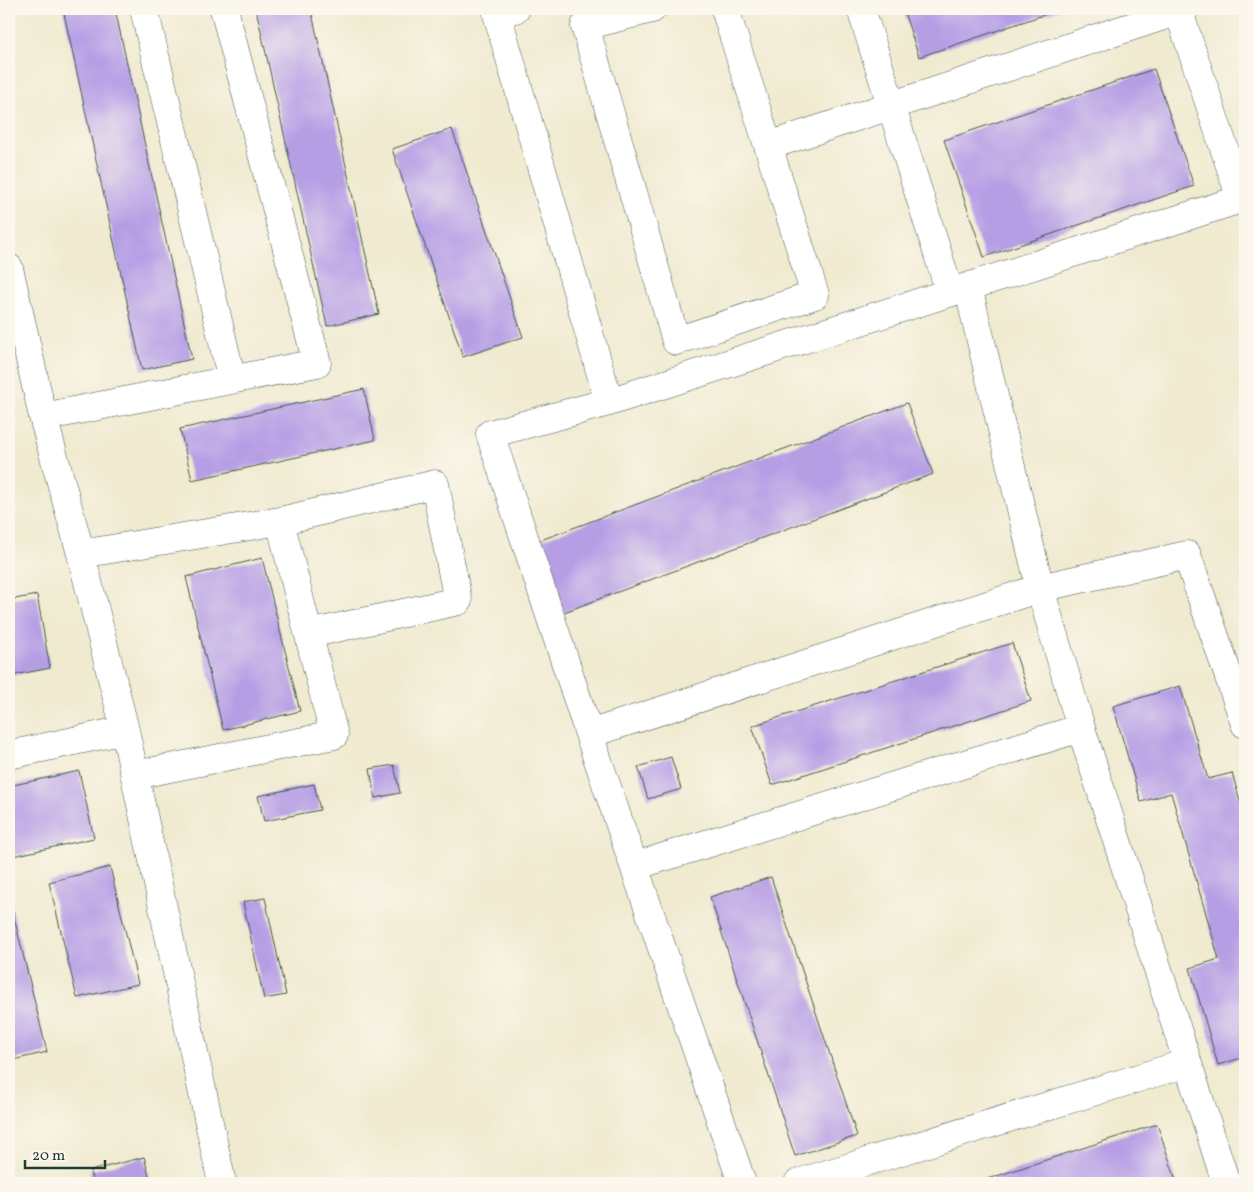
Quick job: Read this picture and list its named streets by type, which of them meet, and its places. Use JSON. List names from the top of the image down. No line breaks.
{"scale_bar":"20 m"}
